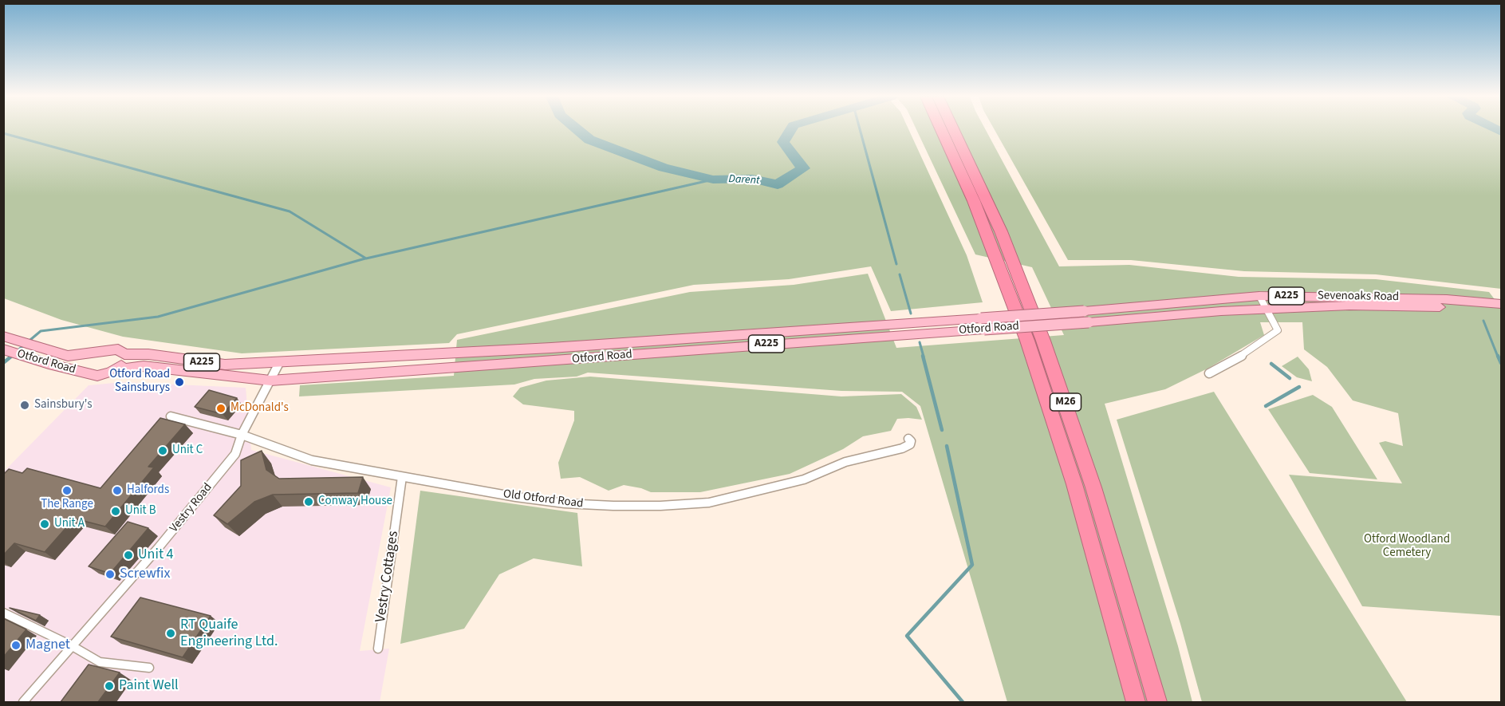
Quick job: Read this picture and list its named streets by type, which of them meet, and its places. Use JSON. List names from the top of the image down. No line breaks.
{"streets":{"highway":["M26"],"main road":["A225","Sevenoaks Road","Otford Road"],"street":["Old Otford Road","Vestry Road","Vestry Cottages"]},"crossings":[["Sevenoaks Road","Otford Road"],["Otford Road","Vestry Road"],["Old Otford Road","Vestry Road"],["Old Otford Road","Vestry Cottages"]],"water":["Darent"],"parks":["Otford Woodland Cemetery"],"places":["Otford Road Sainsburys","Sainsbury's","McDonald's","Unit C","The Range","Halfords","Conway House","Unit B","Unit A","Unit 4","Screwfix","RT Quaife Engineering Ltd.","Magnet","Paint Well"]}
